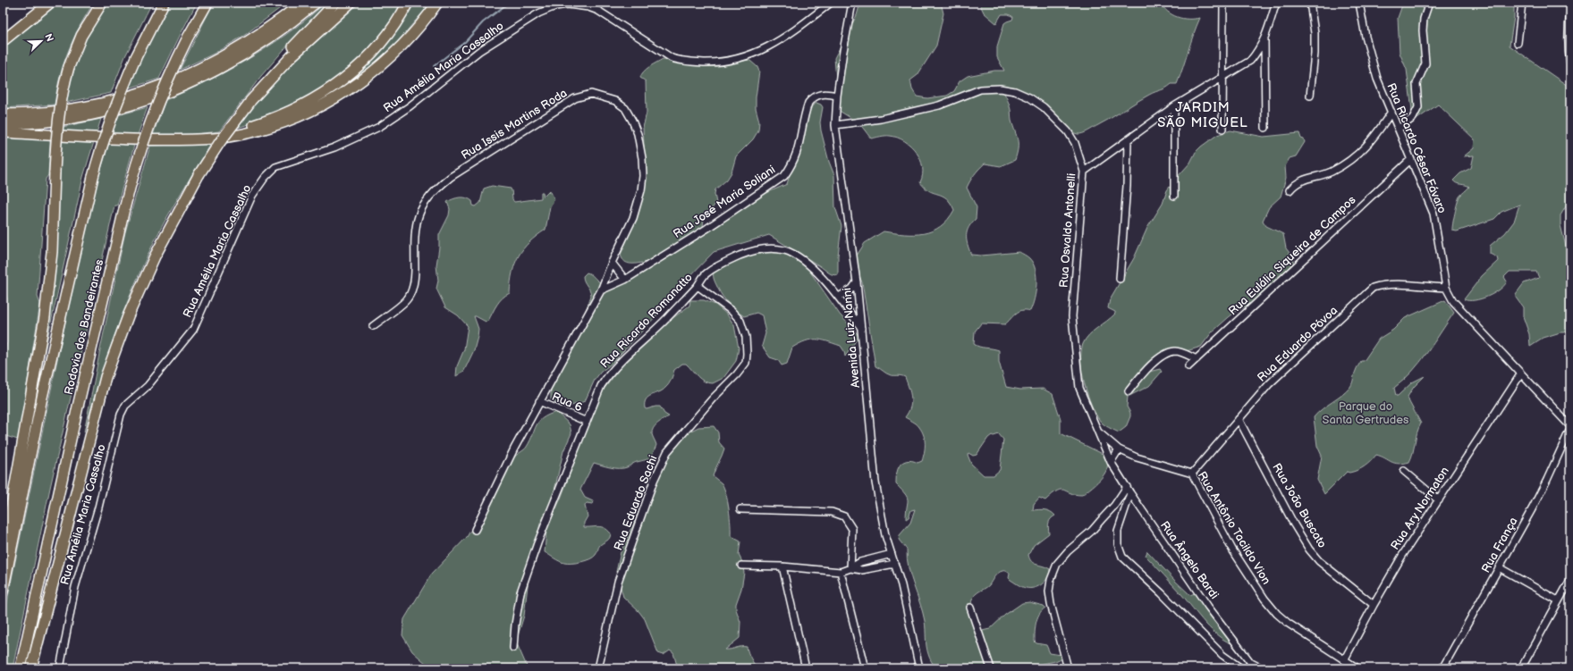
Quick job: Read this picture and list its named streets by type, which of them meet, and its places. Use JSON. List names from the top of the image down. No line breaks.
{"streets":{"highway":["Rodovia dos Bandeirantes"],"street":["Rua Amélia Maria Cassalho","Rua Issis Martins Roda","Rua Ricardo César Fávaro","Rua José Maria Soliani","Rua Osvaldo Antonelli","Rua Eulália Siqueira de Campos","Rua Ricardo Romanatto","Avenida Luiz Nanni","Rua Eduardo Póvoa","Rua 6","Rua Eduardo Sachi","Rua João Buscato","Rua Ary Normaton","Rua Antônio Tacildo Vion","Rua França","Rua Ângelo Bardi"]},"crossings":[["Rua Ricardo César Fávaro","Rua Eulália Siqueira de Campos"],["Rua Ricardo César Fávaro","Rua Eduardo Póvoa"],["Rua Ricardo César Fávaro","Rua Ary Normaton"],["Rua Ricardo César Fávaro","Rua França"],["Rua José Maria Soliani","Avenida Luiz Nanni"],["Rua Osvaldo Antonelli","Avenida Luiz Nanni"],["Rua Osvaldo Antonelli","Rua Antônio Tacildo Vion"],["Rua Osvaldo Antonelli","Rua Ângelo Bardi"],["Rua Ricardo Romanatto","Avenida Luiz Nanni"],["Rua Ricardo Romanatto","Rua 6"],["Rua Ricardo Romanatto","Rua Eduardo Sachi"],["Rua Eduardo Póvoa","Rua João Buscato"],["Rua Eduardo Póvoa","Rua Antônio Tacildo Vion"],["Rua João Buscato","Rua Ary Normaton"],["Rua Ary Normaton","Rua Antônio Tacildo Vion"],["Rua Antônio Tacildo Vion","Rua Ângelo Bardi"]],"districts":["JARDIM SÃO MIGUEL"],"parks":["Parque do Santa Gertrudes"],"north":"top right"}
